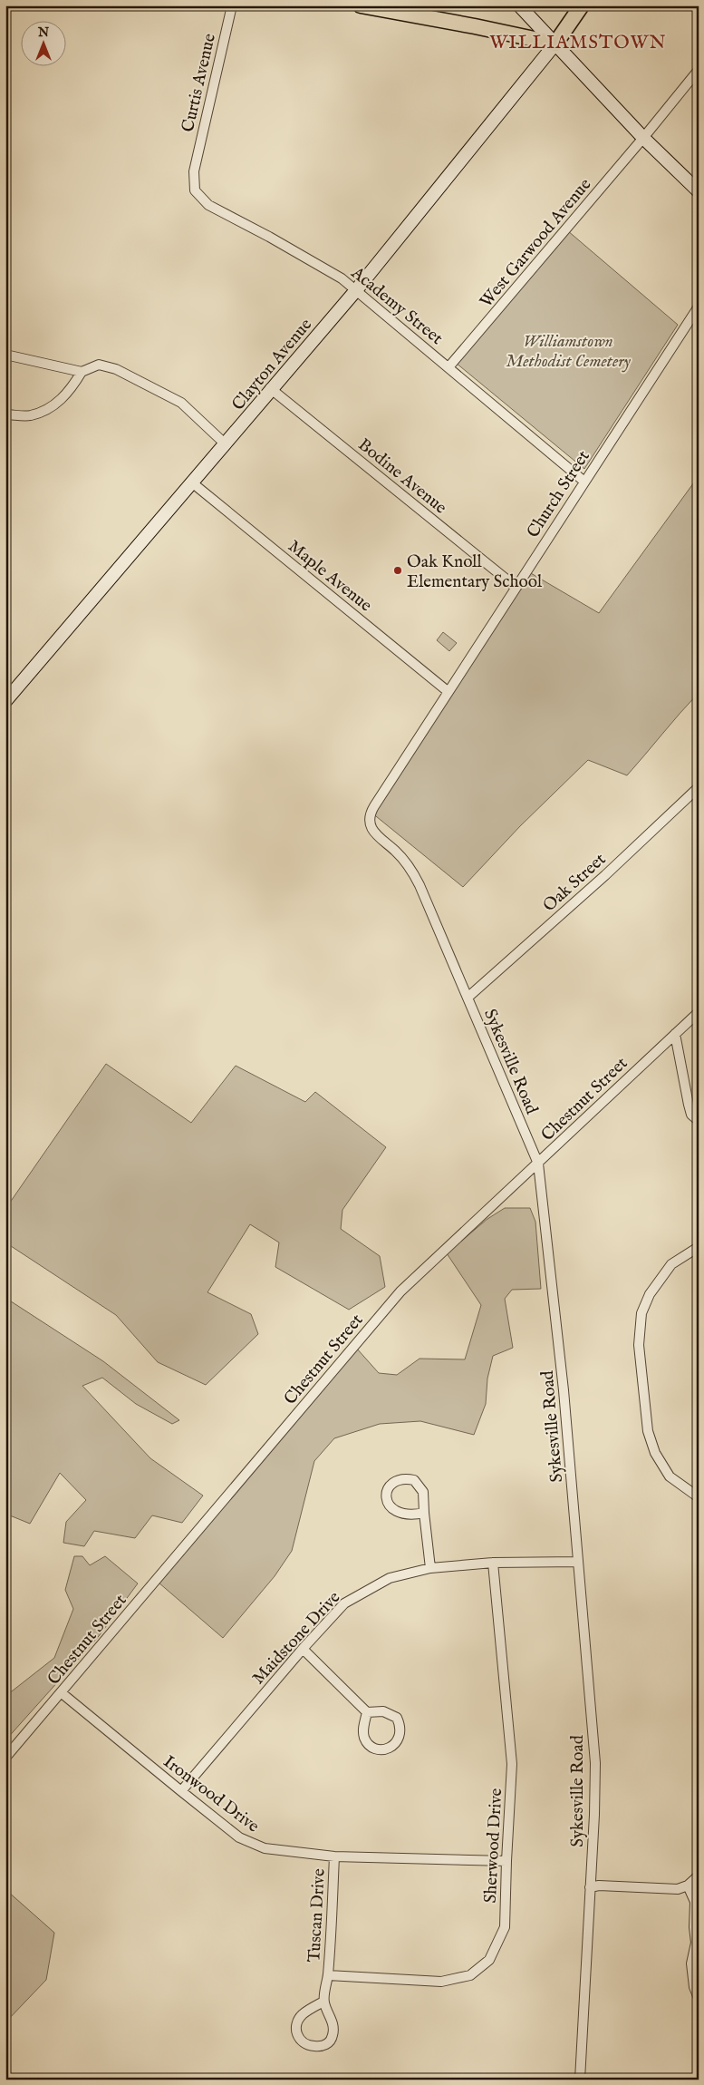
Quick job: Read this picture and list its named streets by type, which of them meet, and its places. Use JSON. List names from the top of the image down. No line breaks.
{"streets":{"main road":["Clayton Avenue"],"street":["Curtis Avenue","West Garwood Avenue","Academy Street","Bodine Avenue","Church Street","Maple Avenue","Oak Street","Sykesville Road","Chestnut Street","Maidstone Drive","Ironwood Drive","Sherwood Drive","Tuscan Drive"]},"crossings":[["Curtis Avenue","Academy Street"],["West Garwood Avenue","Academy Street"],["Academy Street","Clayton Avenue"],["Academy Street","Church Street"],["Clayton Avenue","Bodine Avenue"],["Clayton Avenue","Maple Avenue"],["Bodine Avenue","Church Street"],["Church Street","Maple Avenue"],["Church Street","Sykesville Road"],["Oak Street","Sykesville Road"],["Sykesville Road","Chestnut Street"],["Sykesville Road","Maidstone Drive"],["Chestnut Street","Ironwood Drive"],["Maidstone Drive","Ironwood Drive"],["Maidstone Drive","Sherwood Drive"],["Ironwood Drive","Sherwood Drive"],["Ironwood Drive","Tuscan Drive"],["Sherwood Drive","Tuscan Drive"]],"districts":["WILLIAMSTOWN"],"parks":["Williamstown Methodist Cemetery"],"places":["Oak Knoll Elementary School"],"north":"top"}
